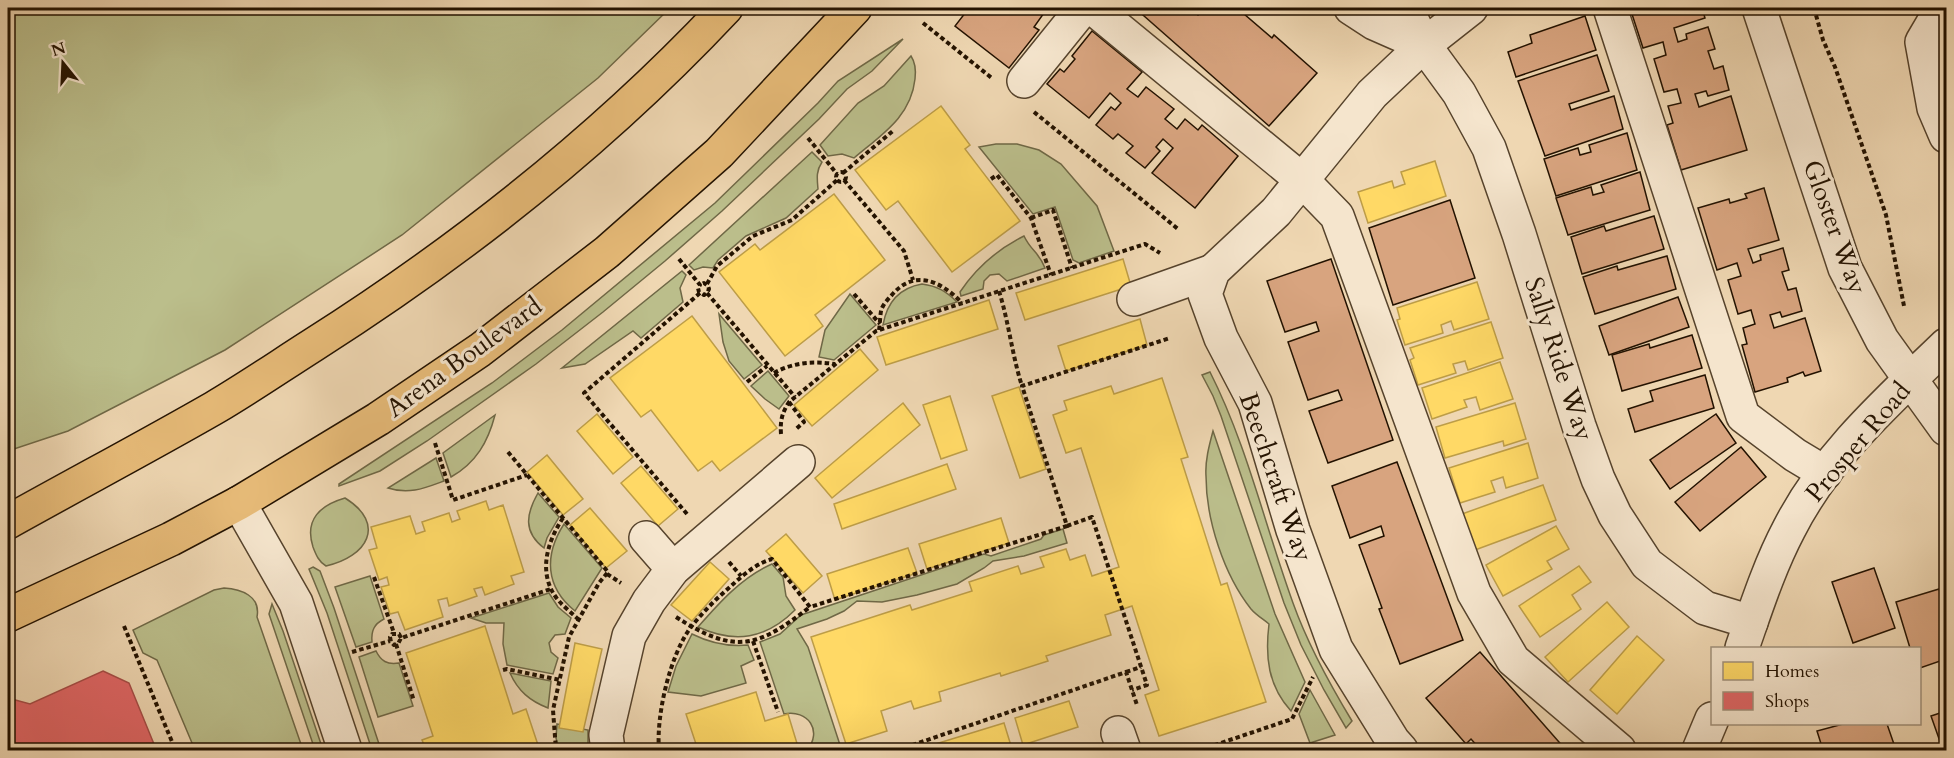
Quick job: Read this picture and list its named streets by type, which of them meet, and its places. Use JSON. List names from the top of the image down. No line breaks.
{"streets":{"main road":["Arena Boulevard"],"street":["Gloster Way","Sally Ride Way","Prosper Road","Beechcraft Way"]},"crossings":[["Gloster Way","Prosper Road"],["Sally Ride Way","Prosper Road"]],"legend":["Homes","Shops"],"north":"top"}
